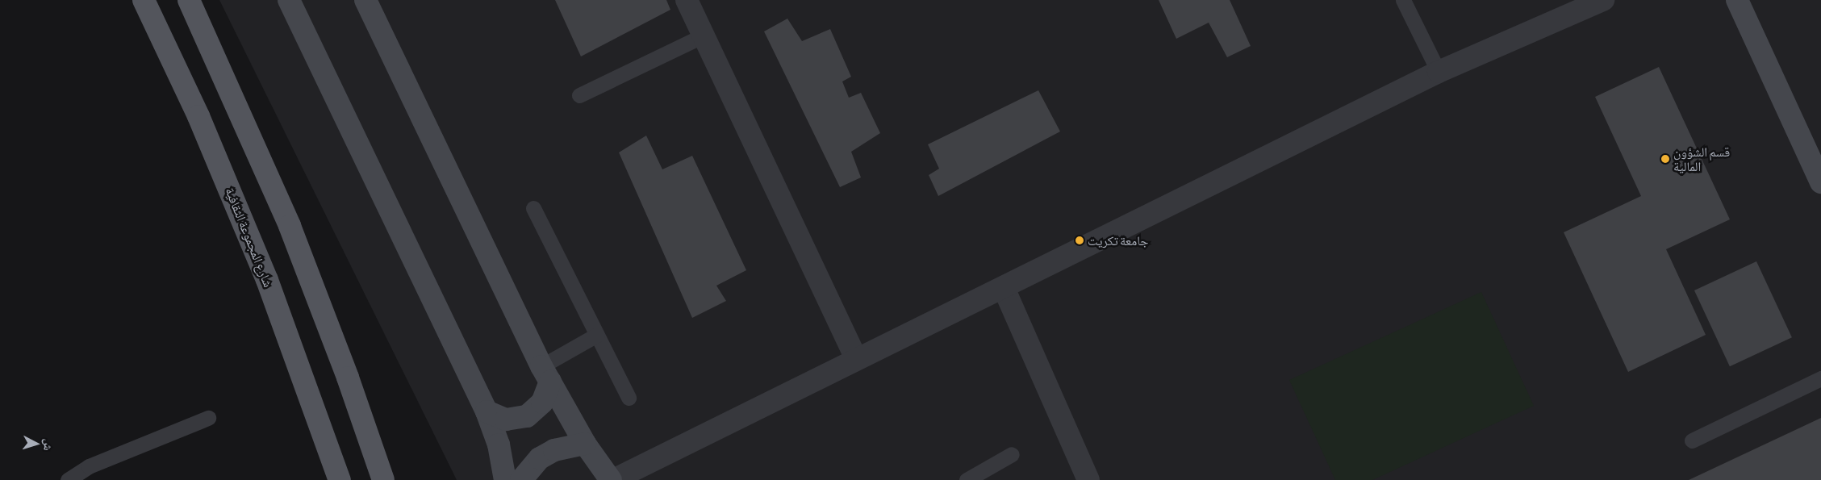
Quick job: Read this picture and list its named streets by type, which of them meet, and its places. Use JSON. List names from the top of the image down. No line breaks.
{"streets":{"main road":["شارع المجموعة الثقافية"]},"places":["قسم الشؤون المالية","جامعة تكريت"],"north":"right"}
